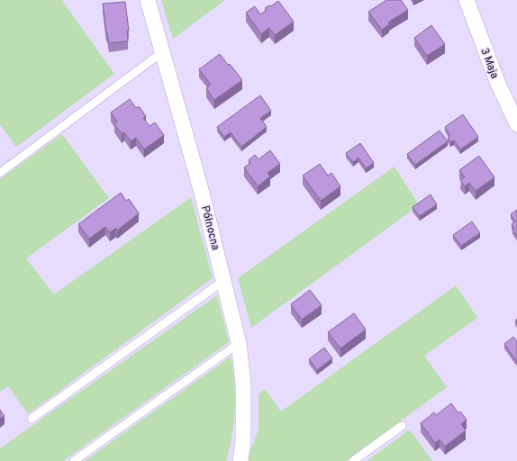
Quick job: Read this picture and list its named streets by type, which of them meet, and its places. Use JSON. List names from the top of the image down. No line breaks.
{"streets":{"street":["3 Maja","Północna"]}}
